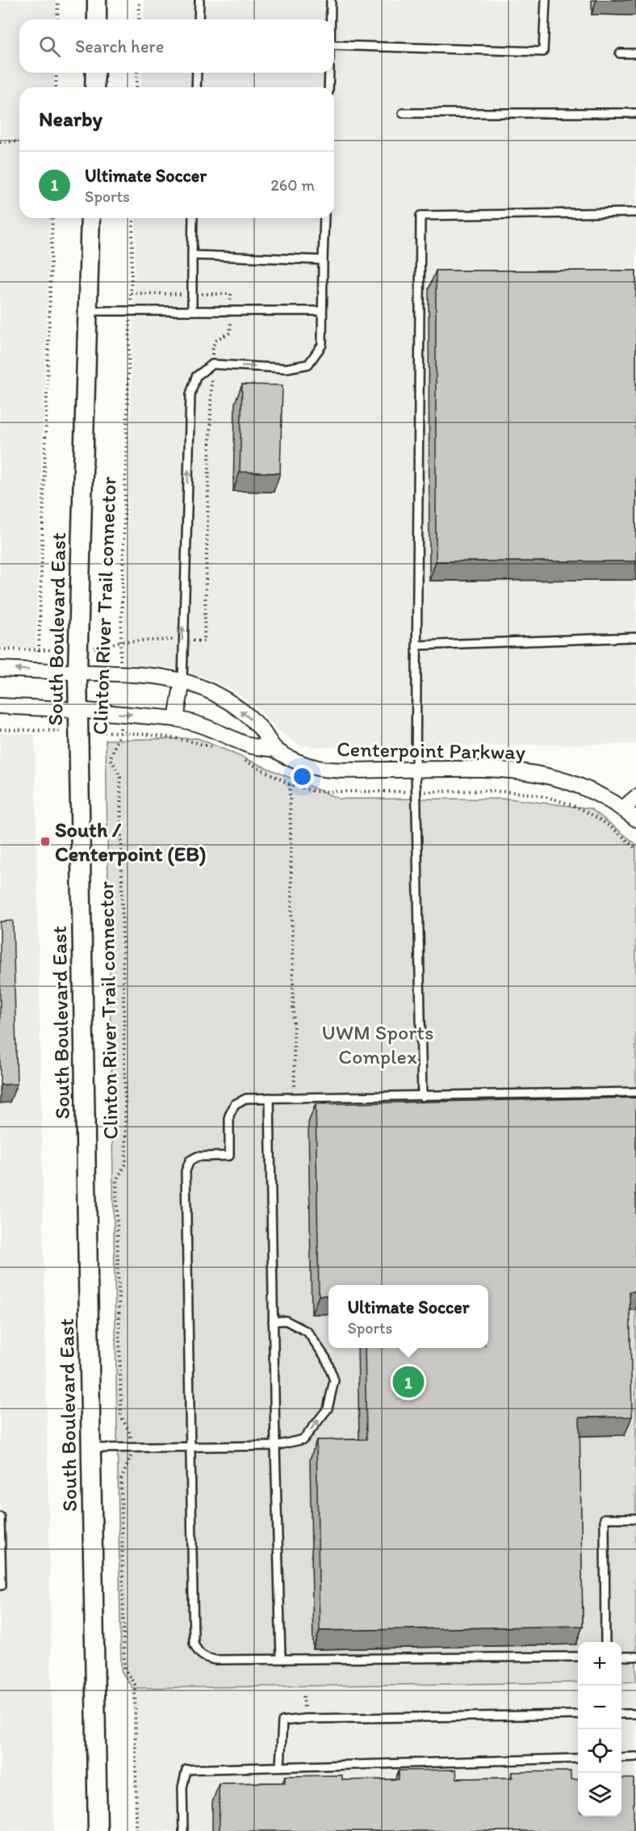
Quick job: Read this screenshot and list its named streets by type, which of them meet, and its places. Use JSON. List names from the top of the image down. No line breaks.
{"streets":{"street":["South Boulevard East","Centerpoint Parkway"],"path":["Clinton River Trail connector"]},"crossings":[["Clinton River Trail connector","Centerpoint Parkway"],["South Boulevard East","Centerpoint Parkway"]],"parks":["UWM Sports Complex"],"places":{"transit":["South / Centerpoint (EB)"]},"page":{"search":"Search here","heading":"Nearby","list":[{"mark":"1","name":"Ultimate Soccer","note":"Sports","value":"260 m"}],"popup":["Ultimate Soccer","Sports"],"pins":"1","map_buttons":["+","−"]}}
